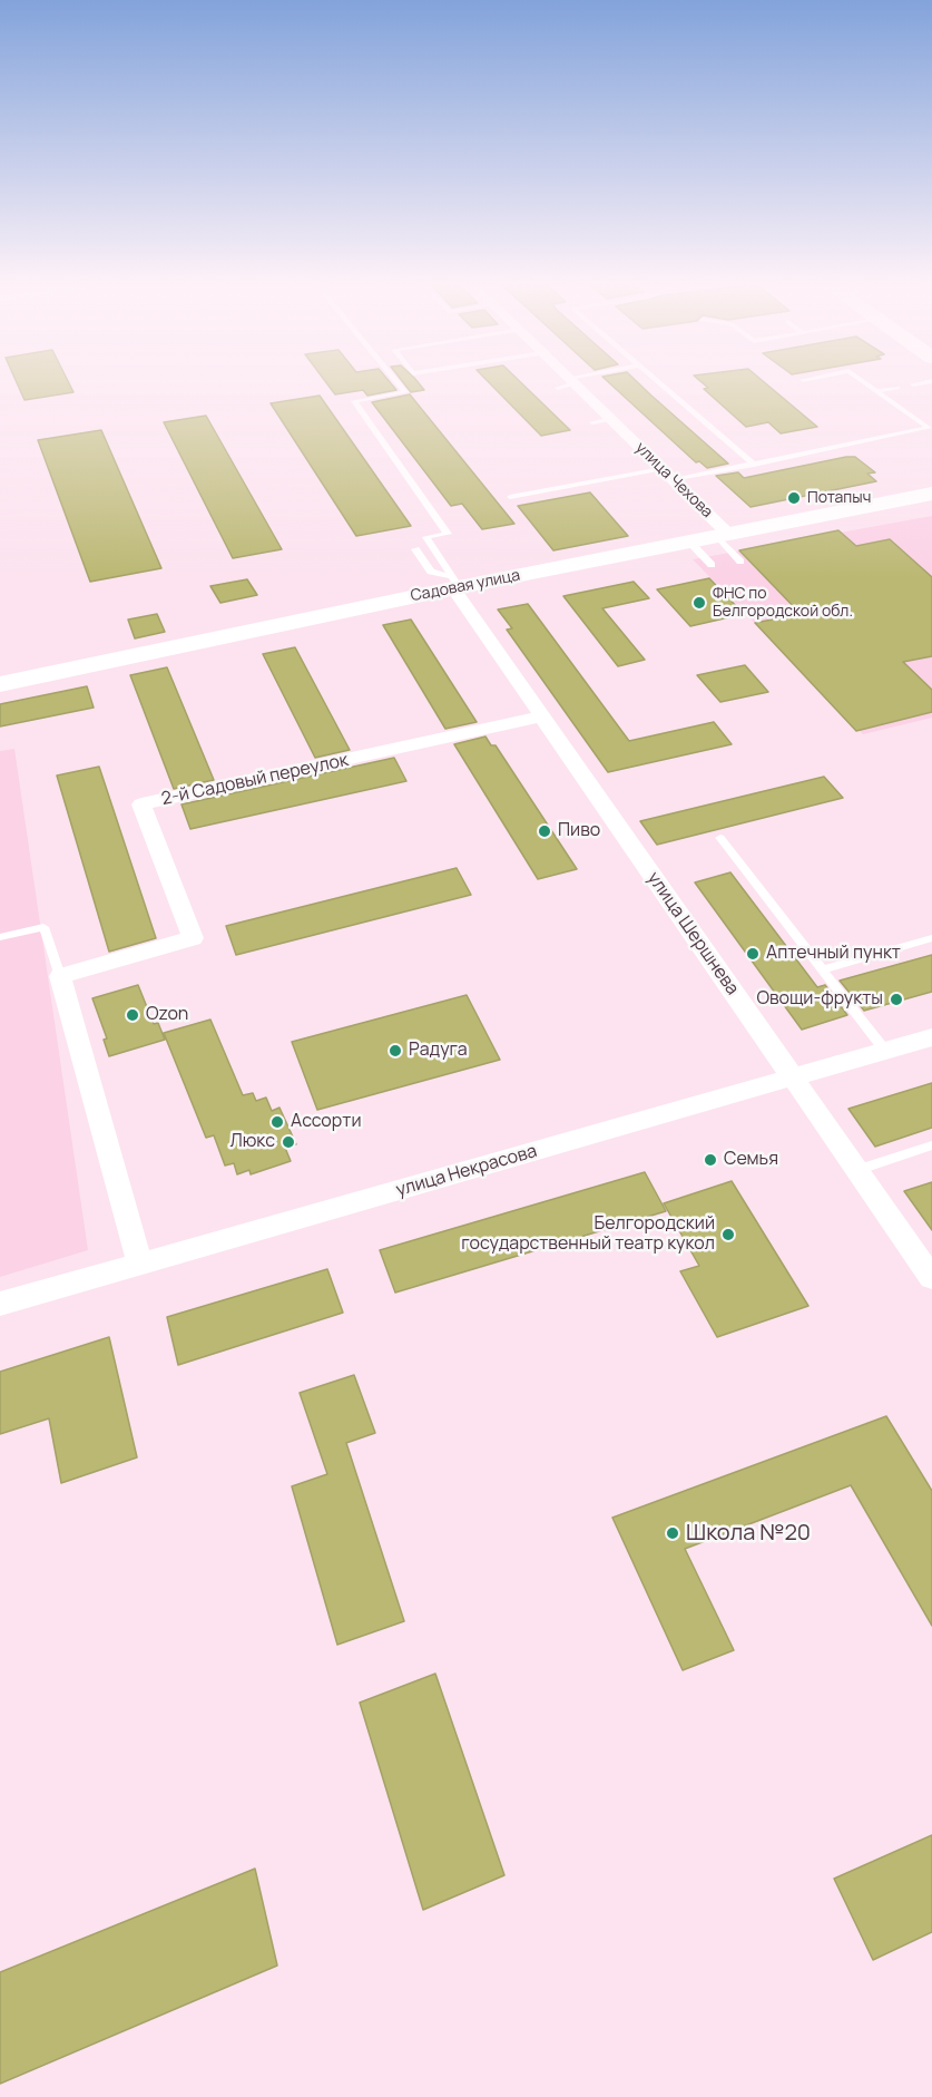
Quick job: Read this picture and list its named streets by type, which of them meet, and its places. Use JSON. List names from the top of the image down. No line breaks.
{"streets":{"main road":["Садовая улица"],"street":["улица Чехова","2-й Садовый переулок","улица Шершнева","улица Некрасова"]},"crossings":[["улица Чехова","Садовая улица"],["Садовая улица","улица Шершнева"],["2-й Садовый переулок","улица Шершнева"],["улица Шершнева","улица Некрасова"]],"places":["Потапыч","ФНС по Белгородской обл.","Пиво","Аптечный пункт","Овощи-фрукты","Ozon","Радуга","Ассорти","Люкс","Семья","Белгородский государственный театр кукол","Школа №20"]}
